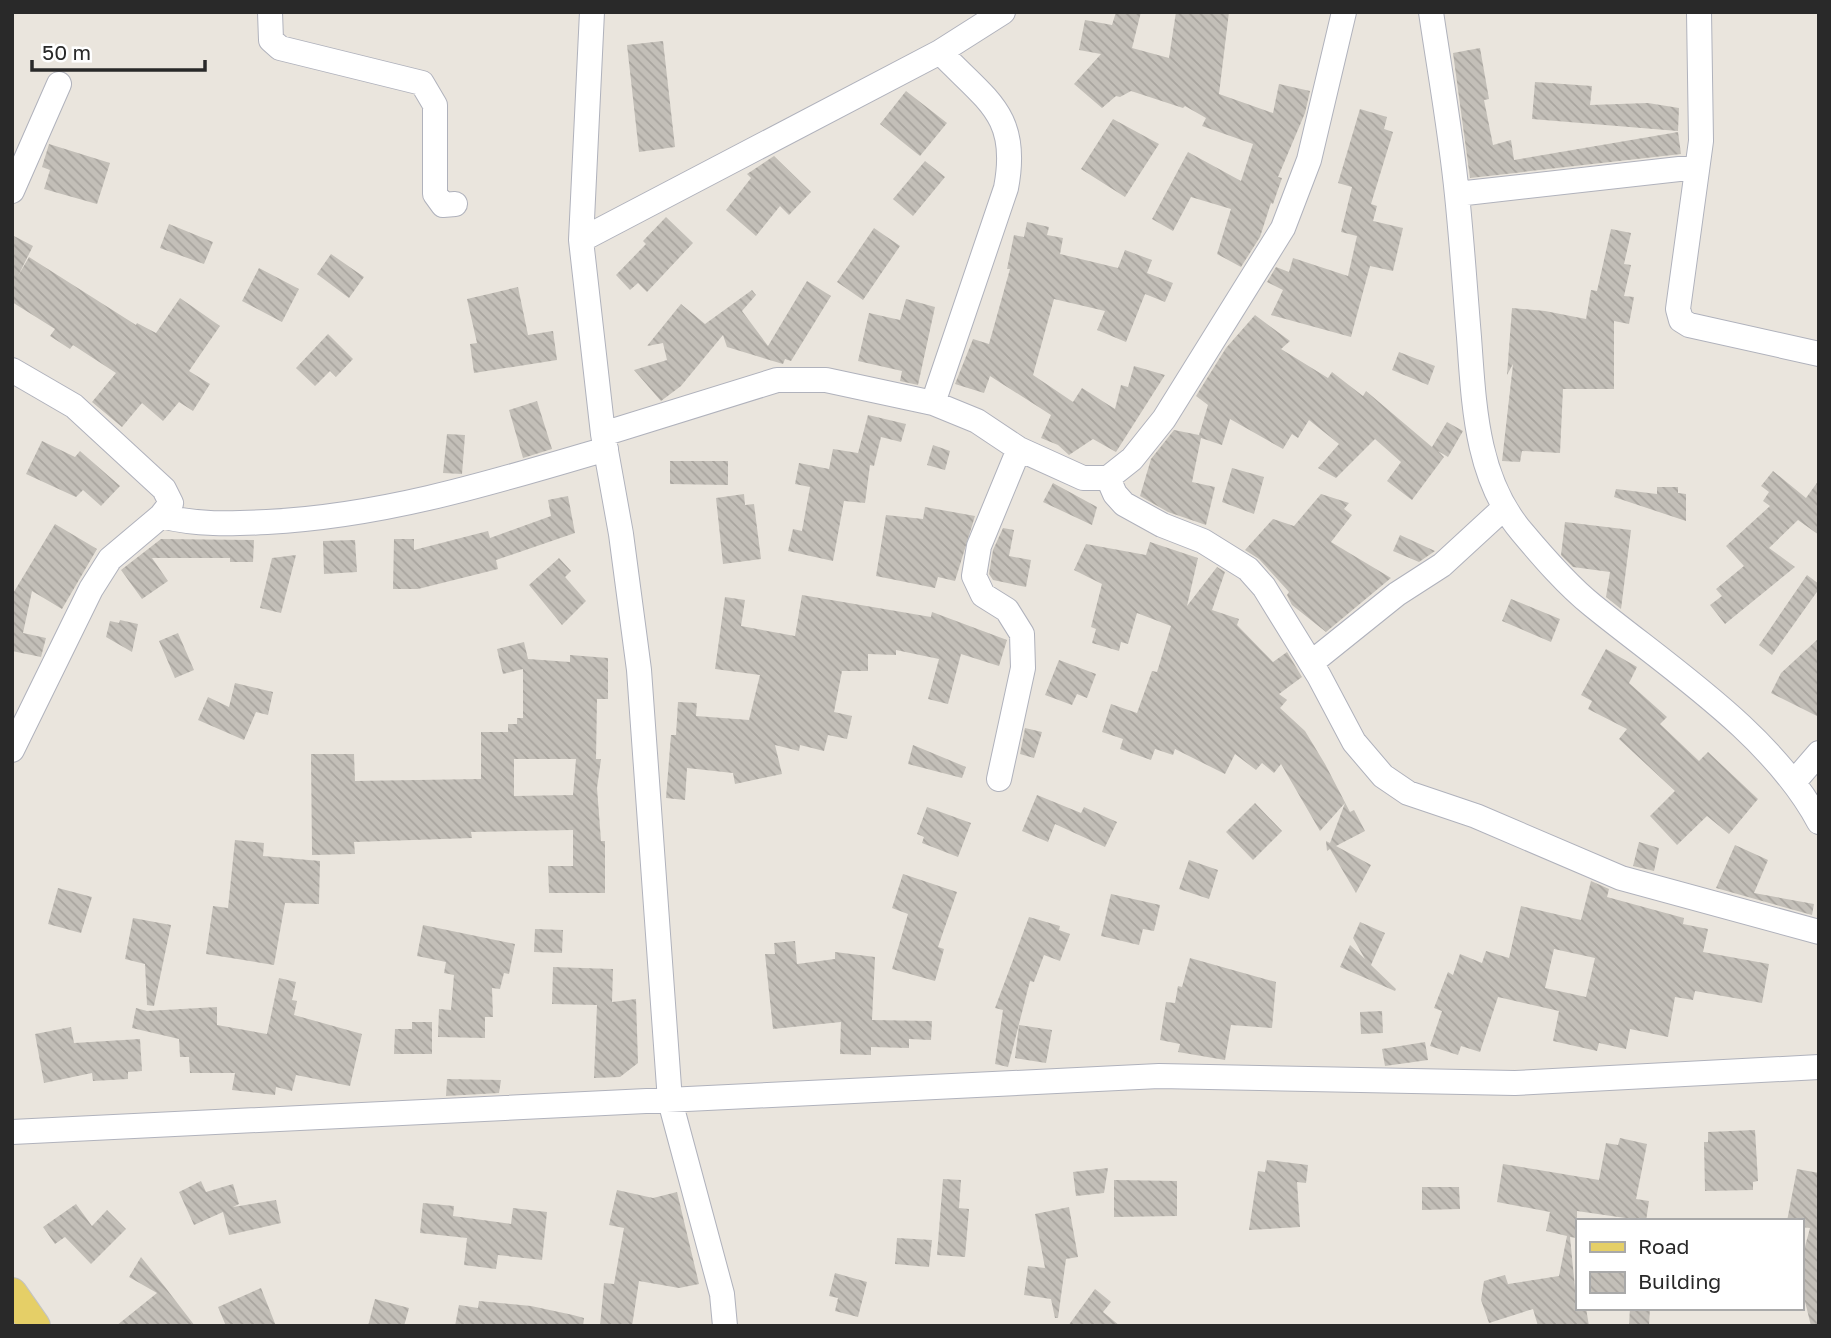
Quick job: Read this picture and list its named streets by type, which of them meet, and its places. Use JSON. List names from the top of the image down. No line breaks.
{"legend":["Road","Building"],"scale_bar":"50 m"}
